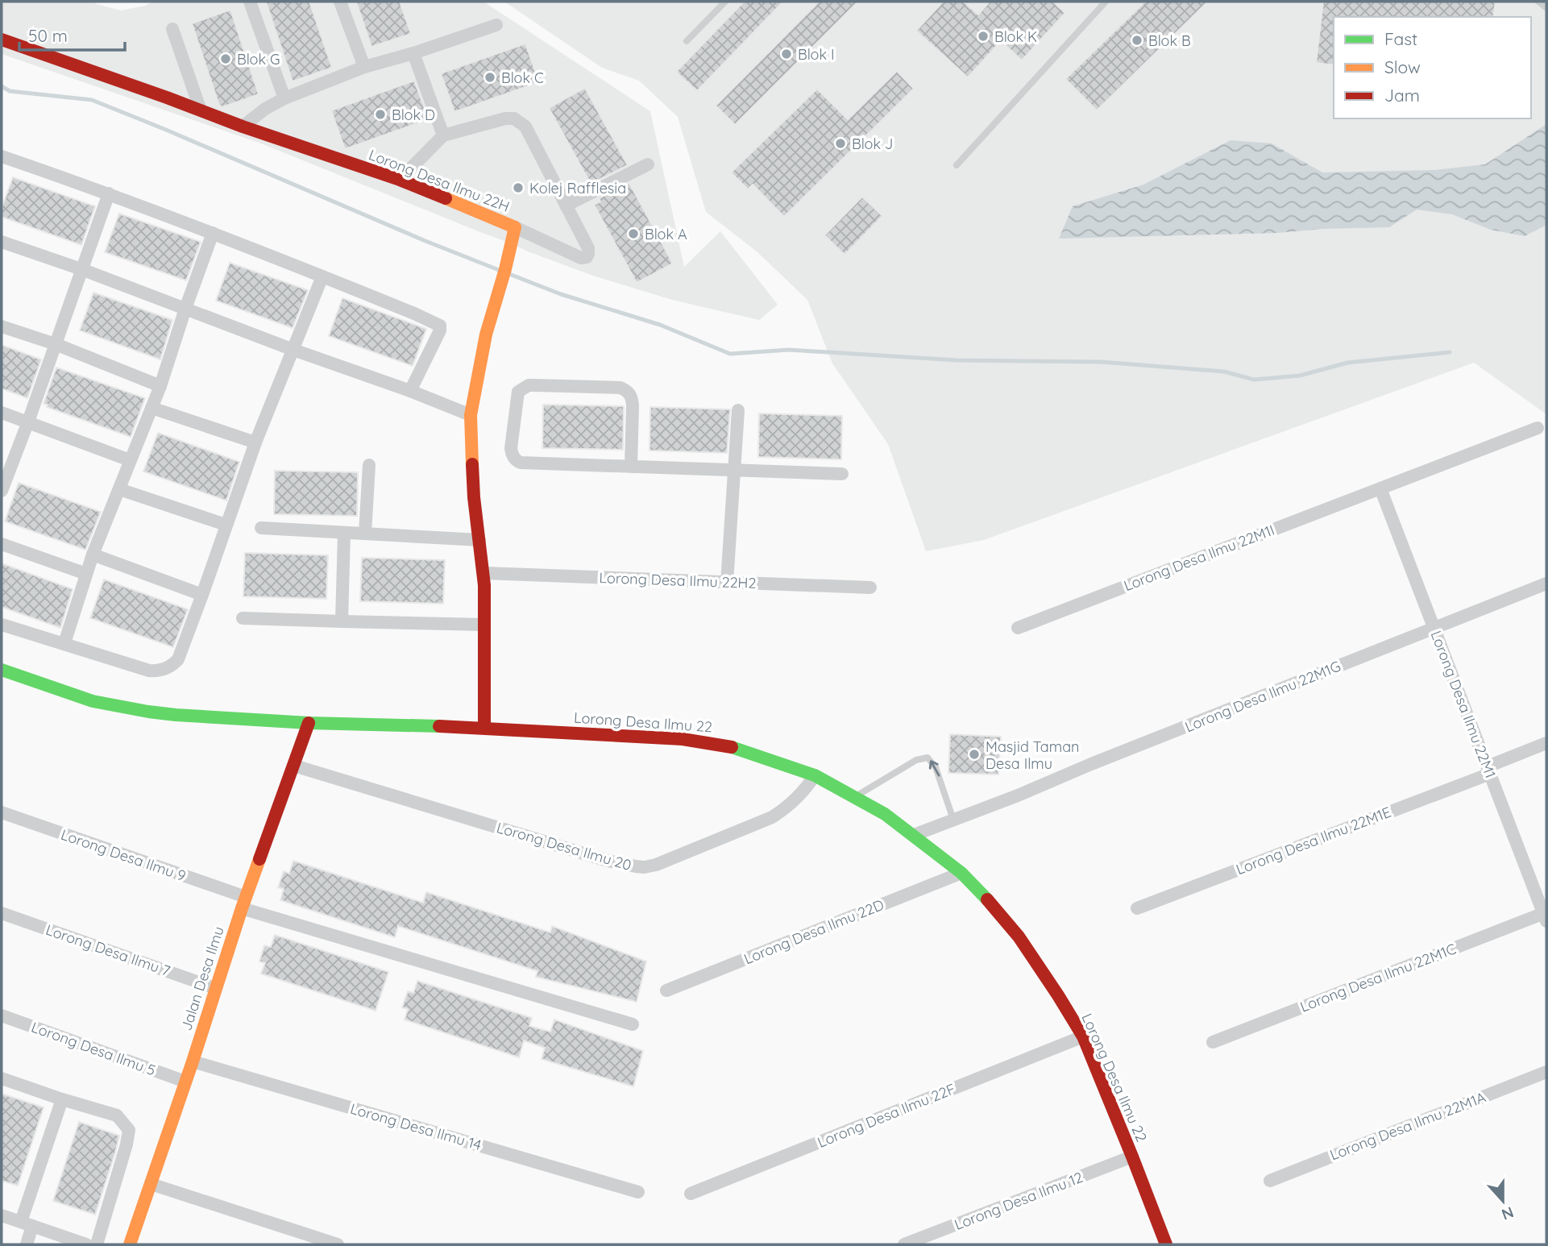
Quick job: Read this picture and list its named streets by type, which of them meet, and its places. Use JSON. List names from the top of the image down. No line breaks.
{"streets":{"street":["Lorong Desa Ilmu 22H","Lorong Desa Ilmu 22M1I","Lorong Desa Ilmu 22H2","Lorong Desa Ilmu 22M1G","Lorong Desa Ilmu 22M1","Lorong Desa Ilmu 22","Lorong Desa Ilmu 22M1E","Lorong Desa Ilmu 20","Lorong Desa Ilmu 9","Lorong Desa Ilmu 22D","Lorong Desa Ilmu 7","Lorong Desa Ilmu 22M1C","Jalan Desa Ilmu","Lorong Desa Ilmu 5","Lorong Desa Ilmu 22F","Lorong Desa Ilmu 22M1A","Lorong Desa Ilmu 14","Lorong Desa Ilmu 12"]},"crossings":[["Lorong Desa Ilmu 22H","Lorong Desa Ilmu 22H2"],["Lorong Desa Ilmu 22H","Lorong Desa Ilmu 22"],["Lorong Desa Ilmu 22M1I","Lorong Desa Ilmu 22M1"],["Lorong Desa Ilmu 22M1G","Lorong Desa Ilmu 22M1"],["Lorong Desa Ilmu 22M1G","Lorong Desa Ilmu 22"],["Lorong Desa Ilmu 22M1","Lorong Desa Ilmu 22M1E"],["Lorong Desa Ilmu 22M1","Lorong Desa Ilmu 22M1C"],["Lorong Desa Ilmu 22","Lorong Desa Ilmu 20"],["Lorong Desa Ilmu 22","Lorong Desa Ilmu 22D"],["Lorong Desa Ilmu 22","Jalan Desa Ilmu"],["Lorong Desa Ilmu 22","Lorong Desa Ilmu 22F"],["Lorong Desa Ilmu 22","Lorong Desa Ilmu 12"],["Lorong Desa Ilmu 20","Jalan Desa Ilmu"],["Lorong Desa Ilmu 9","Jalan Desa Ilmu"],["Lorong Desa Ilmu 7","Jalan Desa Ilmu"],["Jalan Desa Ilmu","Lorong Desa Ilmu 5"],["Jalan Desa Ilmu","Lorong Desa Ilmu 14"]],"places":["Blok K","Blok B","Blok I","Blok G","Blok C","Blok D","Blok J","Kolej Rafflesia","Blok A","Masjid Taman Desa Ilmu"],"legend":["Fast","Slow","Jam"],"scale_bar":"50 m","north":"bottom"}
